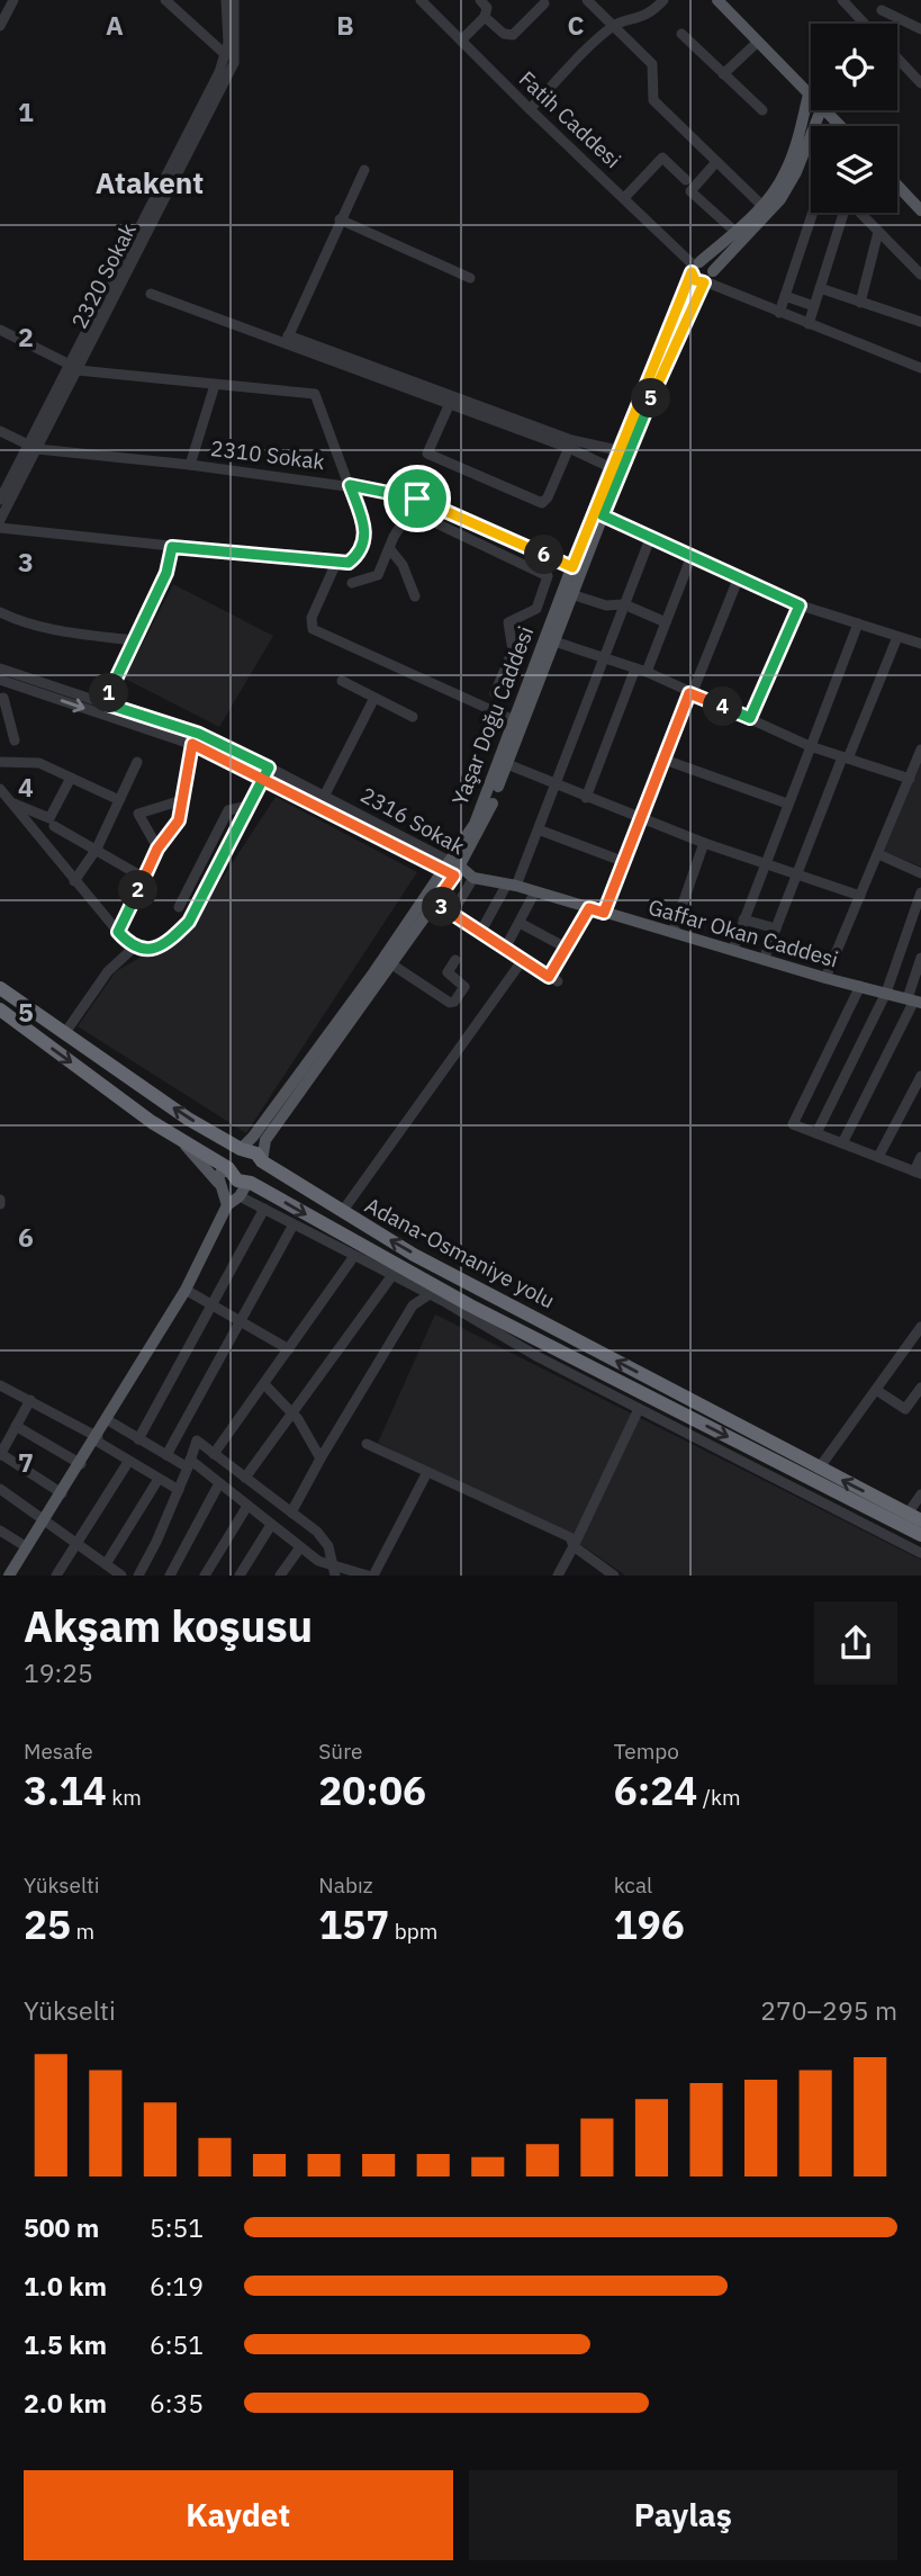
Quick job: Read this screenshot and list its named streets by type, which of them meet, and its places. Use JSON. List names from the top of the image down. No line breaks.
{"streets":{"highway":["Yaşar Doğu Caddesi","Adana-Osmaniye yolu"],"main road":["Gaffar Okan Caddesi"],"street":["Fatih Caddesi","2320 Sokak","2310 Sokak","2316 Sokak"]},"crossings":[["Fatih Caddesi","Yaşar Doğu Caddesi"],["2320 Sokak","2310 Sokak"],["2310 Sokak","Yaşar Doğu Caddesi"],["Yaşar Doğu Caddesi","2316 Sokak"],["Yaşar Doğu Caddesi","Gaffar Okan Caddesi"],["Yaşar Doğu Caddesi","Adana-Osmaniye yolu"],["2316 Sokak","Gaffar Okan Caddesi"]],"districts":["Atakent"],"page":{"pins":["5","6","1","4","2","3"],"heading":["Akşam koşusu","19:25"],"stats":[["Mesafe","3.14 km"],["Süre","20:06"],["Tempo","6:24 /km"],["Yükselti","25 m"],["Nabız","157 bpm"],["kcal","196"]],"chart":["Yükselti","270–295 m"],"list":[{"name":"500 m","note":"5:51"},{"name":"1.0 km","note":"6:19"},{"name":"1.5 km","note":"6:51"},{"name":"2.0 km","note":"6:35"}],"buttons":["Kaydet","Paylaş"]},"grid":{"columns":["A","B","C"],"rows":["1","2","3","4","5","6","7"]}}
